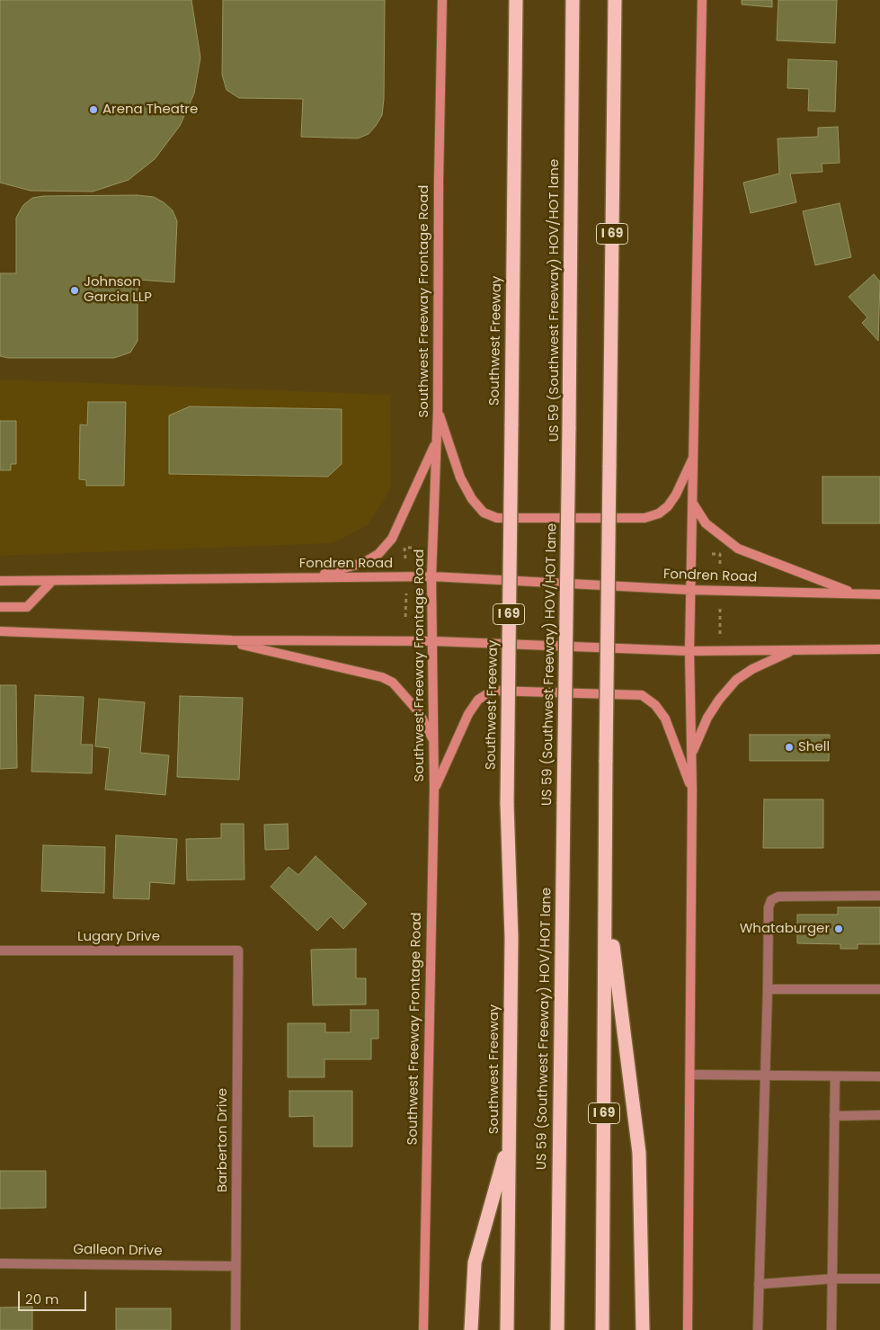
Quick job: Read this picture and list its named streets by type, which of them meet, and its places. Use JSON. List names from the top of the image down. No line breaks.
{"streets":{"highway":["I 69","US 59 (Southwest Freeway) HOV/HOT lane","Southwest Freeway"],"main road":["Southwest Freeway Frontage Road","Fondren Road"],"street":["Lugary Drive","Barberton Drive","Galleon Drive"]},"crossings":[["Southwest Freeway Frontage Road","Fondren Road"],["Lugary Drive","Barberton Drive"],["Barberton Drive","Galleon Drive"]],"places":["Arena Theatre","Johnson Garcia LLP","Shell","Whataburger"],"scale_bar":"20 m"}
